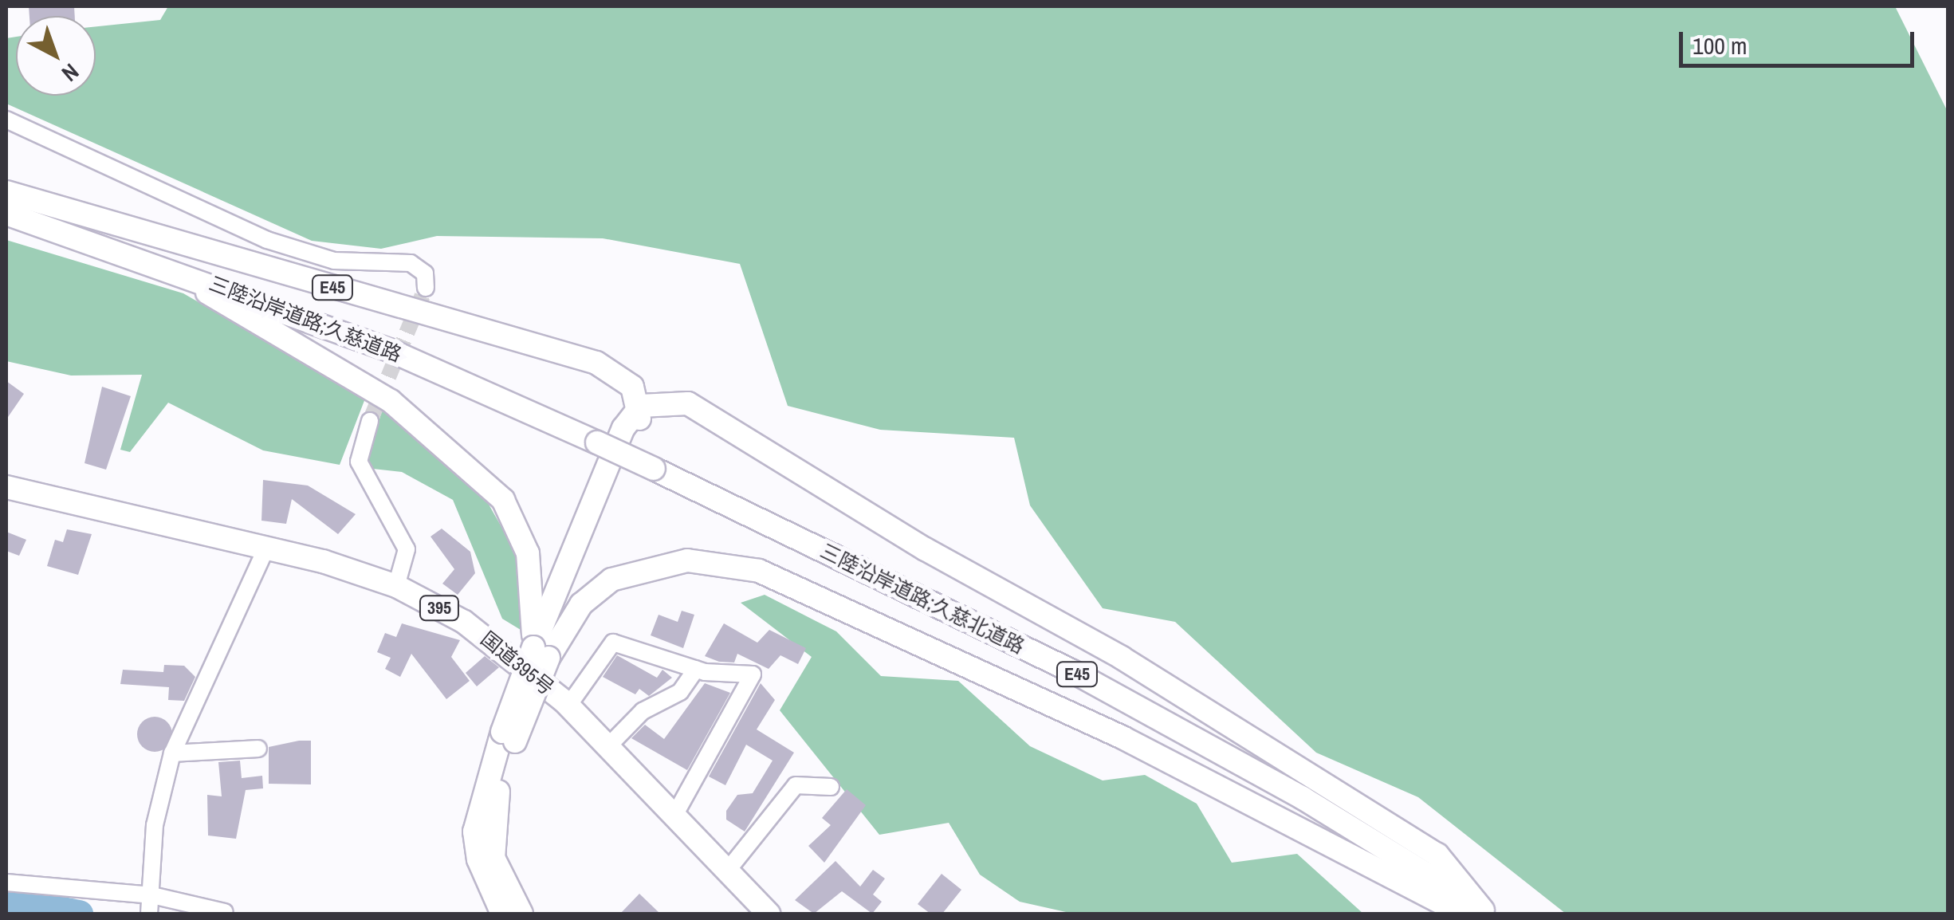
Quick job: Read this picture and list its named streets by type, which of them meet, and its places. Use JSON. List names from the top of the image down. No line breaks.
{"streets":{"highway":["E45","三陸沿岸道路;久慈道路","三陸沿岸道路;久慈北道路","395","国道395号"]},"crossings":[["E45","三陸沿岸道路;久慈道路"],["三陸沿岸道路;久慈道路","三陸沿岸道路;久慈北道路"]],"scale_bar":"100 m","north":"bottom right"}
